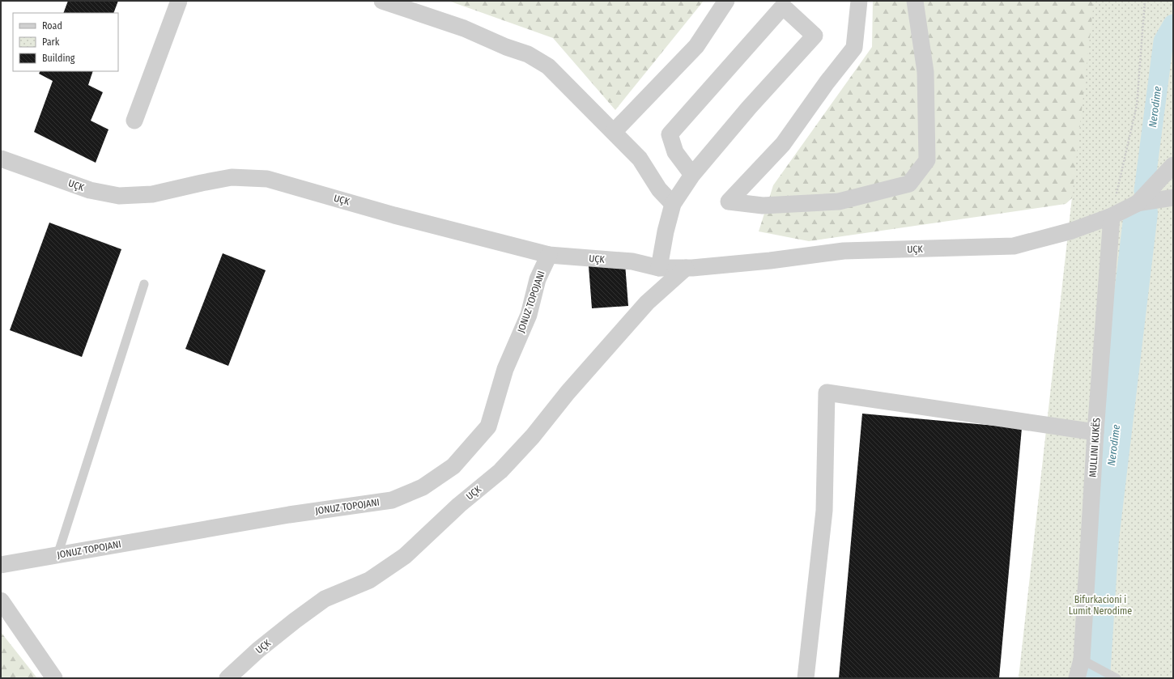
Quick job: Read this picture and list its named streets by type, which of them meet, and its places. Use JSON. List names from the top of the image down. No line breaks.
{"streets":{"street":["UÇK","JONUZ TOPOJANI","MULLINI KUKËS"]},"crossings":[["UÇK","JONUZ TOPOJANI"],["UÇK","MULLINI KUKËS"]],"water":["Nerodime"],"parks":["Bifurkacioni i Lumit Nerodime"],"legend":["Road","Park","Building"]}
